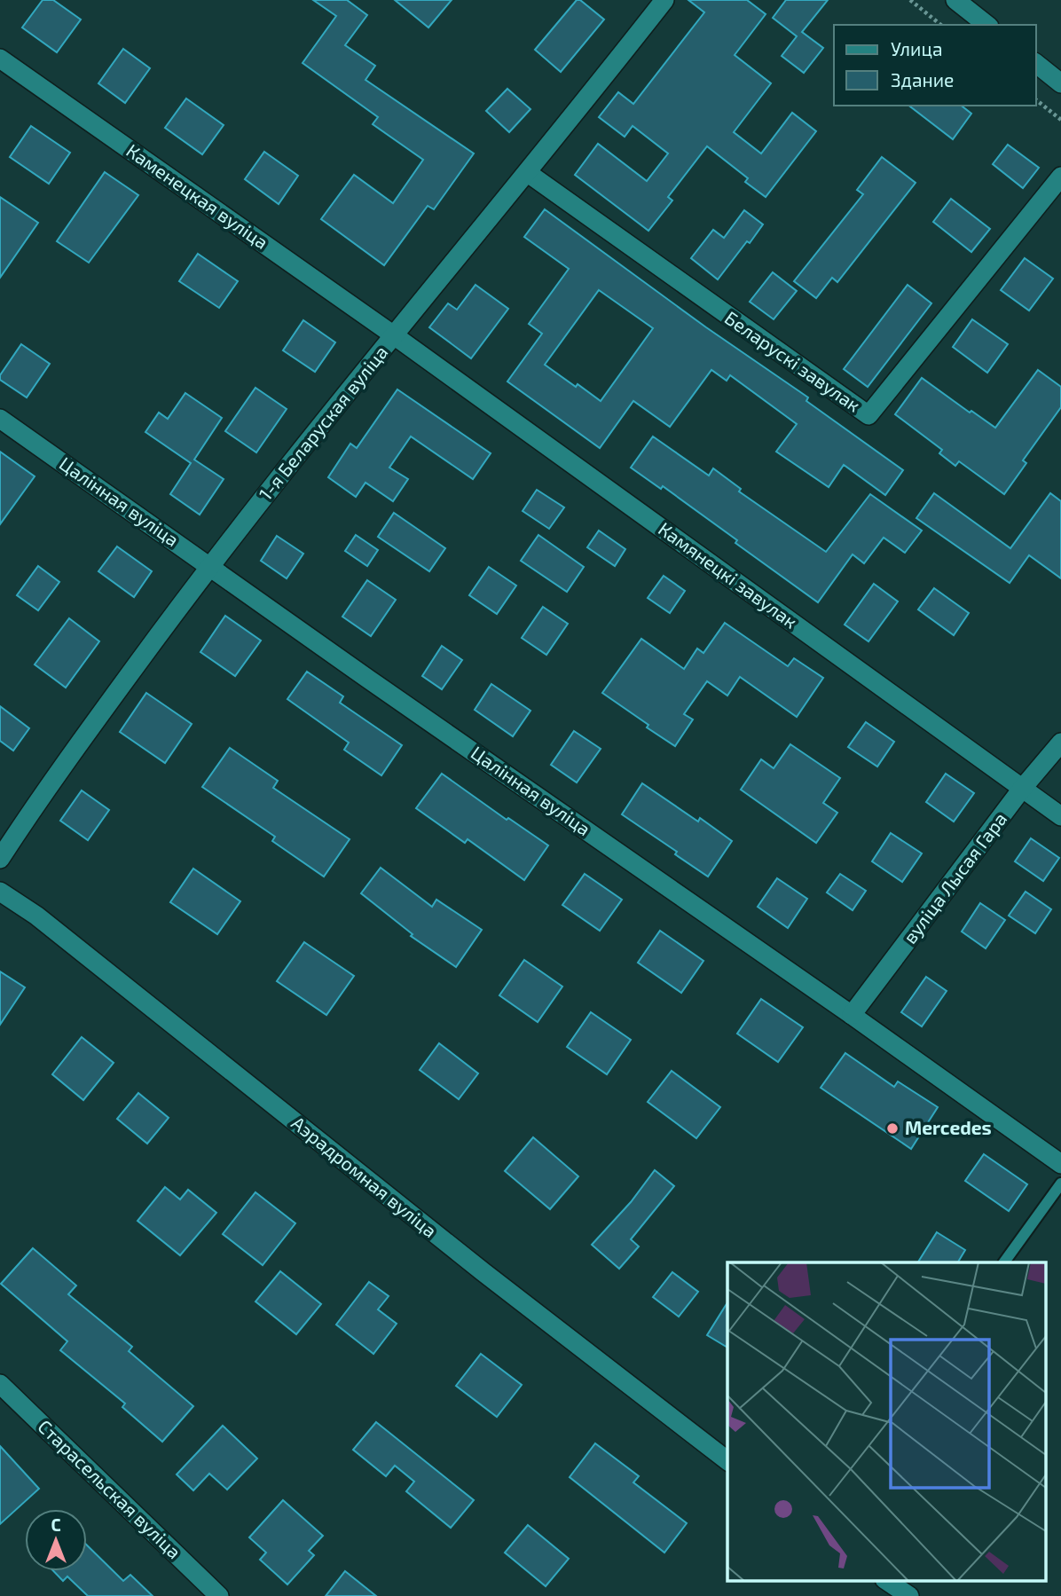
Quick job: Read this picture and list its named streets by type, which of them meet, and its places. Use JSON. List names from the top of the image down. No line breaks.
{"streets":{"street":["Каменецкая вуліца","Беларускі завулак","1-я Беларуская вуліца","Цалінная вуліца","Камянецкі завулак","вуліца Лысая Гара","Аэрадромная вуліца","Старасельская вуліца"]},"crossings":[["Каменецкая вуліца","1-я Беларуская вуліца"],["Каменецкая вуліца","Камянецкі завулак"],["Беларускі завулак","1-я Беларуская вуліца"],["1-я Беларуская вуліца","Цалінная вуліца"],["1-я Беларуская вуліца","Камянецкі завулак"],["Цалінная вуліца","вуліца Лысая Гара"],["Камянецкі завулак","вуліца Лысая Гара"]],"places":["Mercedes"],"legend":["Улица","Здание"],"north":"top"}
